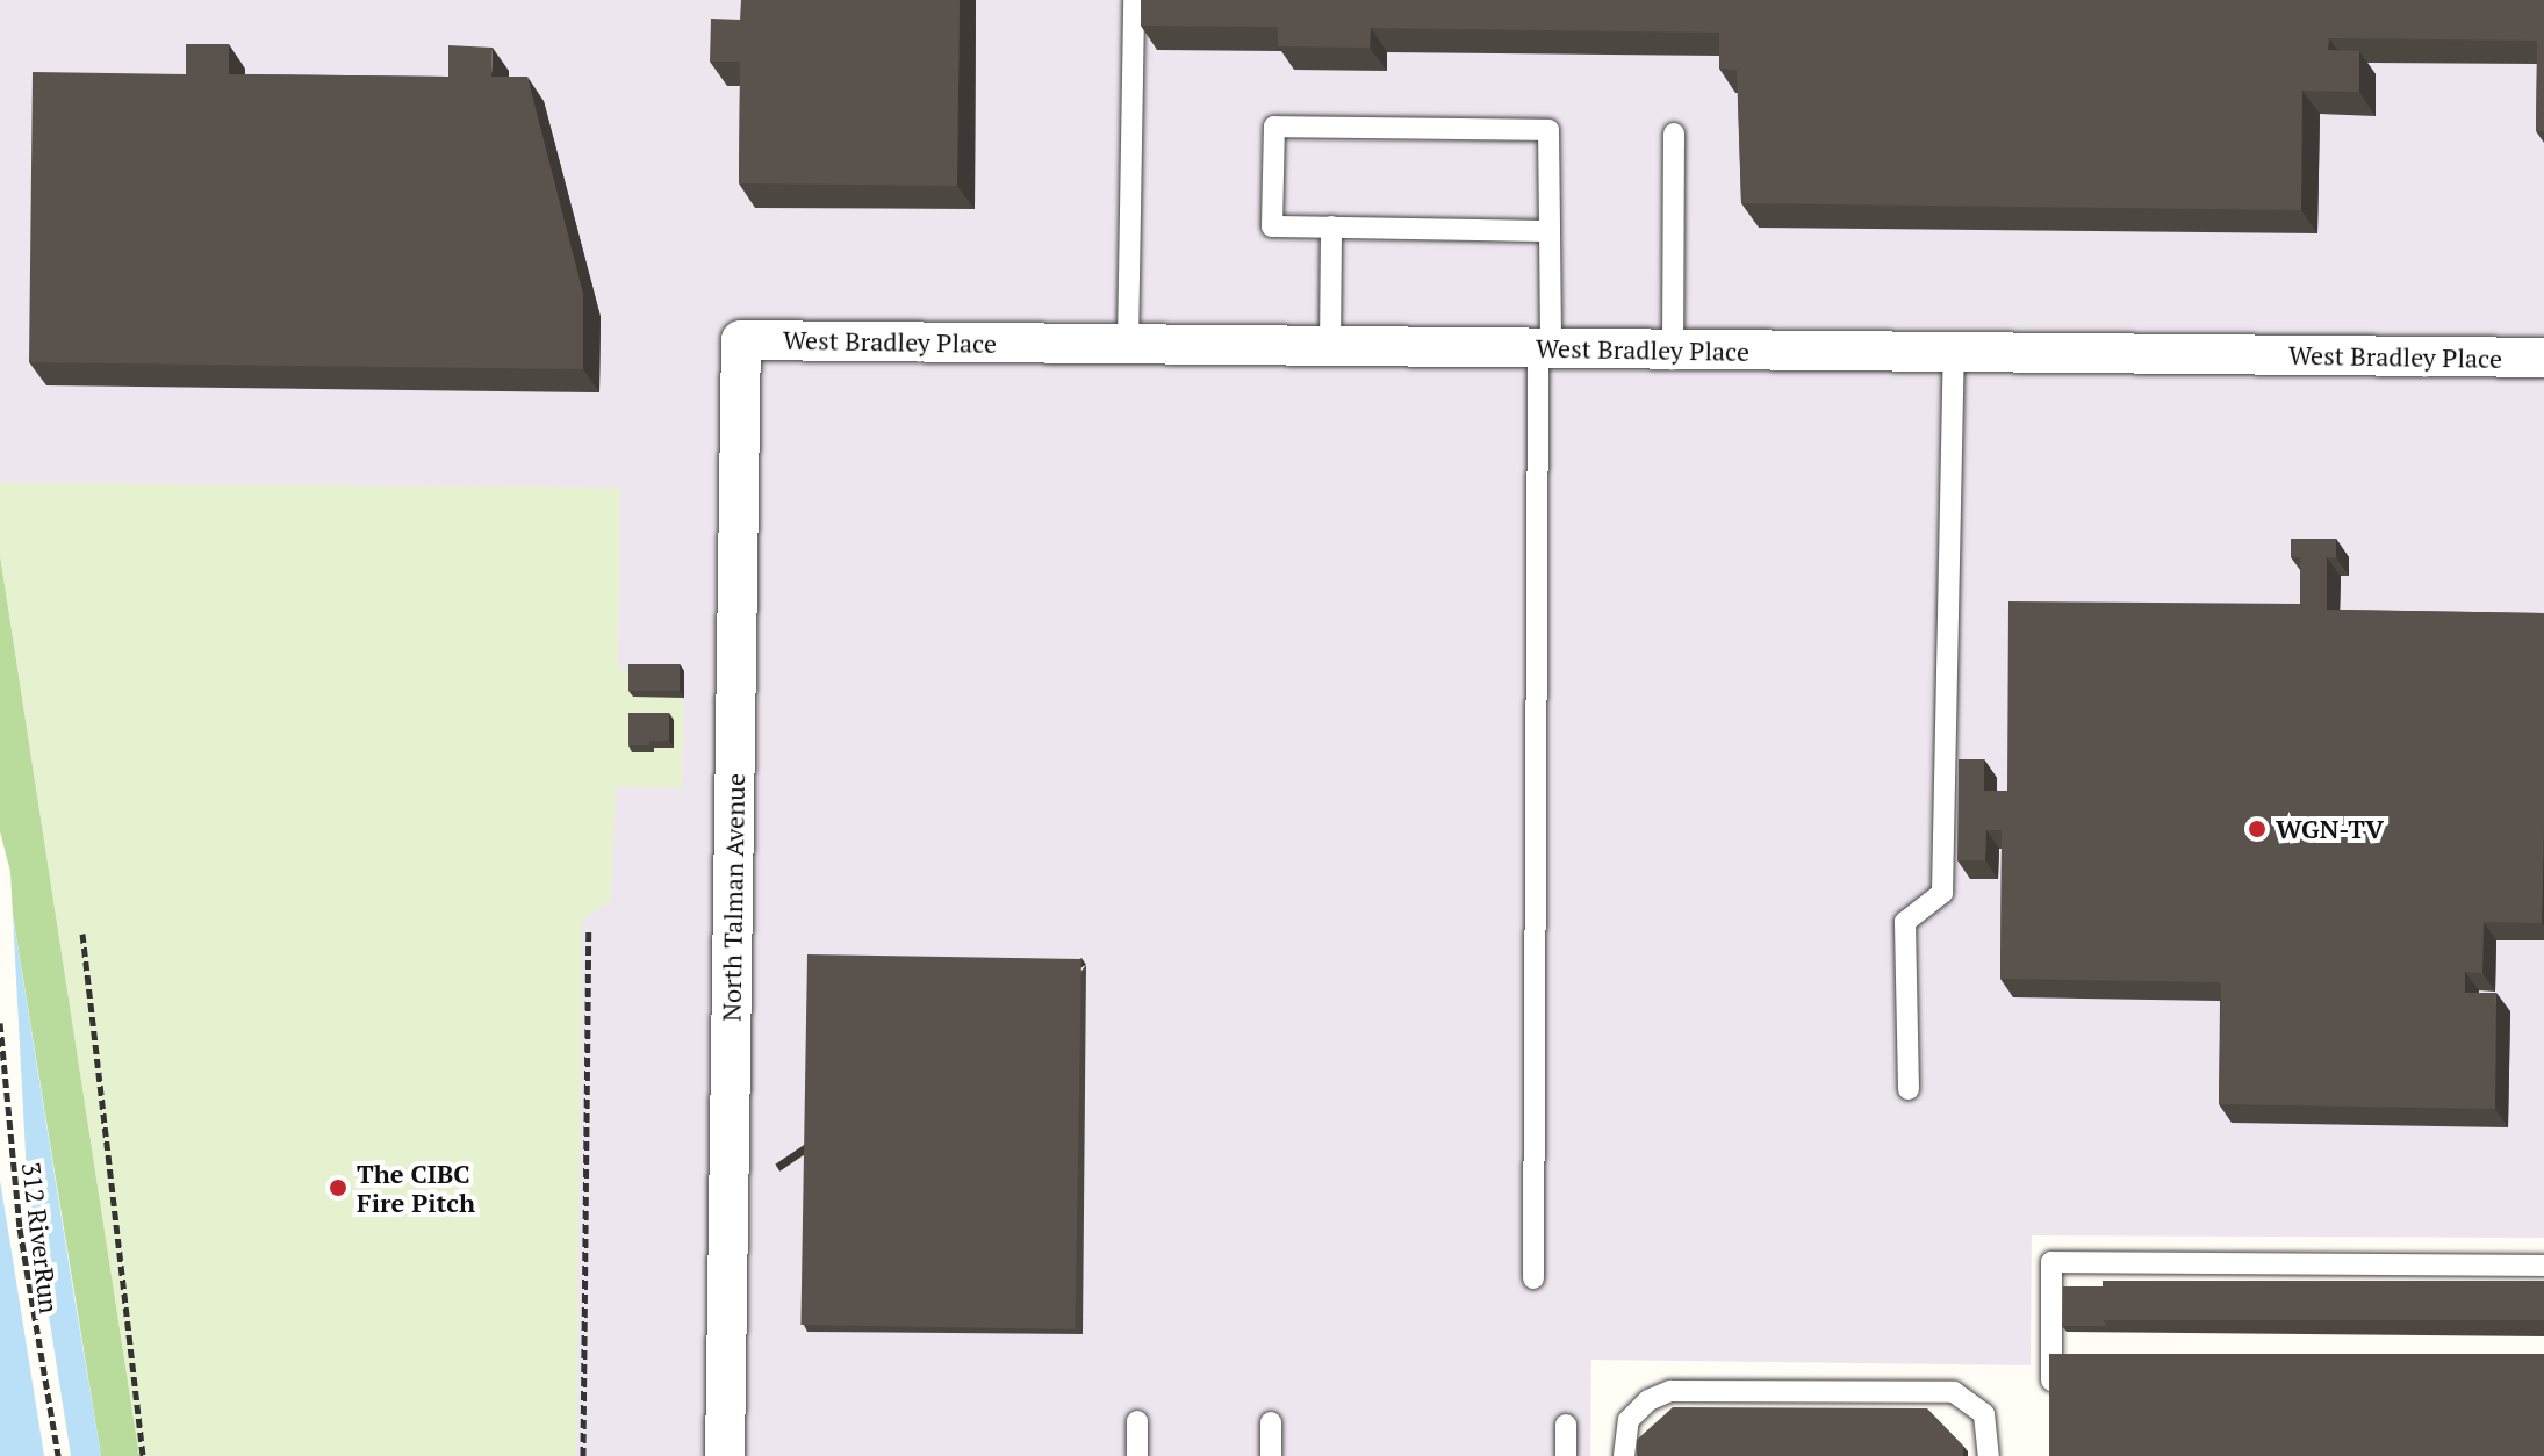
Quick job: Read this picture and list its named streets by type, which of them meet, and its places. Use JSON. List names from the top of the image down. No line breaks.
{"streets":{"street":["West Bradley Place","North Talman Avenue"],"path":["312 RiverRun"]},"crossings":[["West Bradley Place","North Talman Avenue"]],"places":["WGN-TV","The CIBC Fire Pitch"]}
